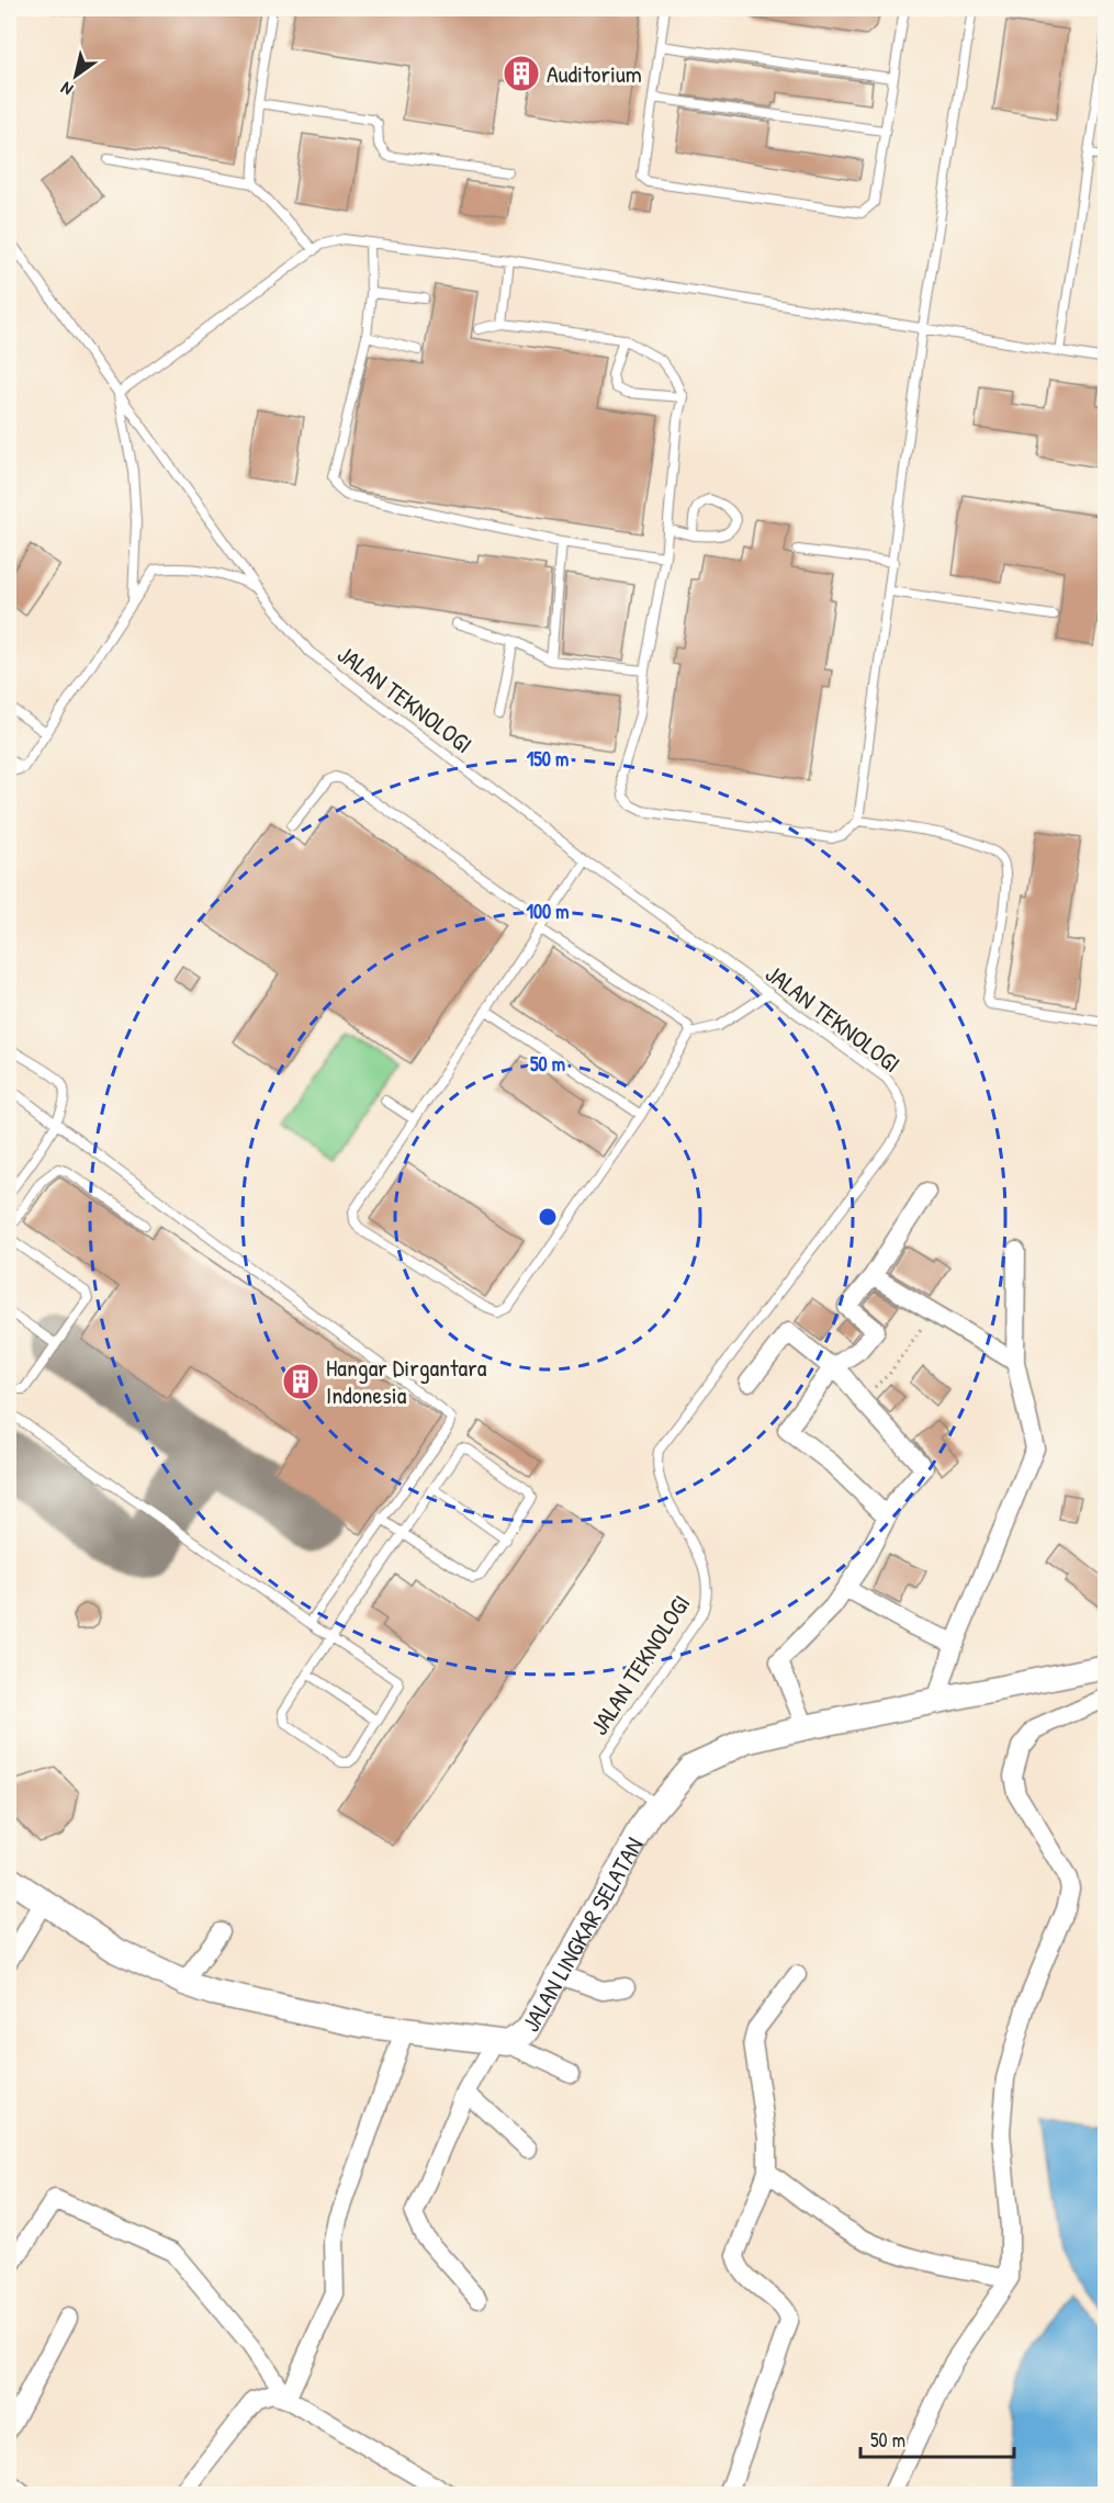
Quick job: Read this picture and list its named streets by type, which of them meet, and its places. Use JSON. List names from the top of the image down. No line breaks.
{"streets":{"main road":["JALAN LINGKAR SELATAN"],"lane":["JALAN TEKNOLOGI"]},"crossings":[["JALAN TEKNOLOGI","JALAN LINGKAR SELATAN"]],"places":{"building":["Auditorium","Hangar Dirgantara Indonesia"]},"scale_bar":"50 m","north":"bottom left","rings":["150 m","100 m","50 m"]}
